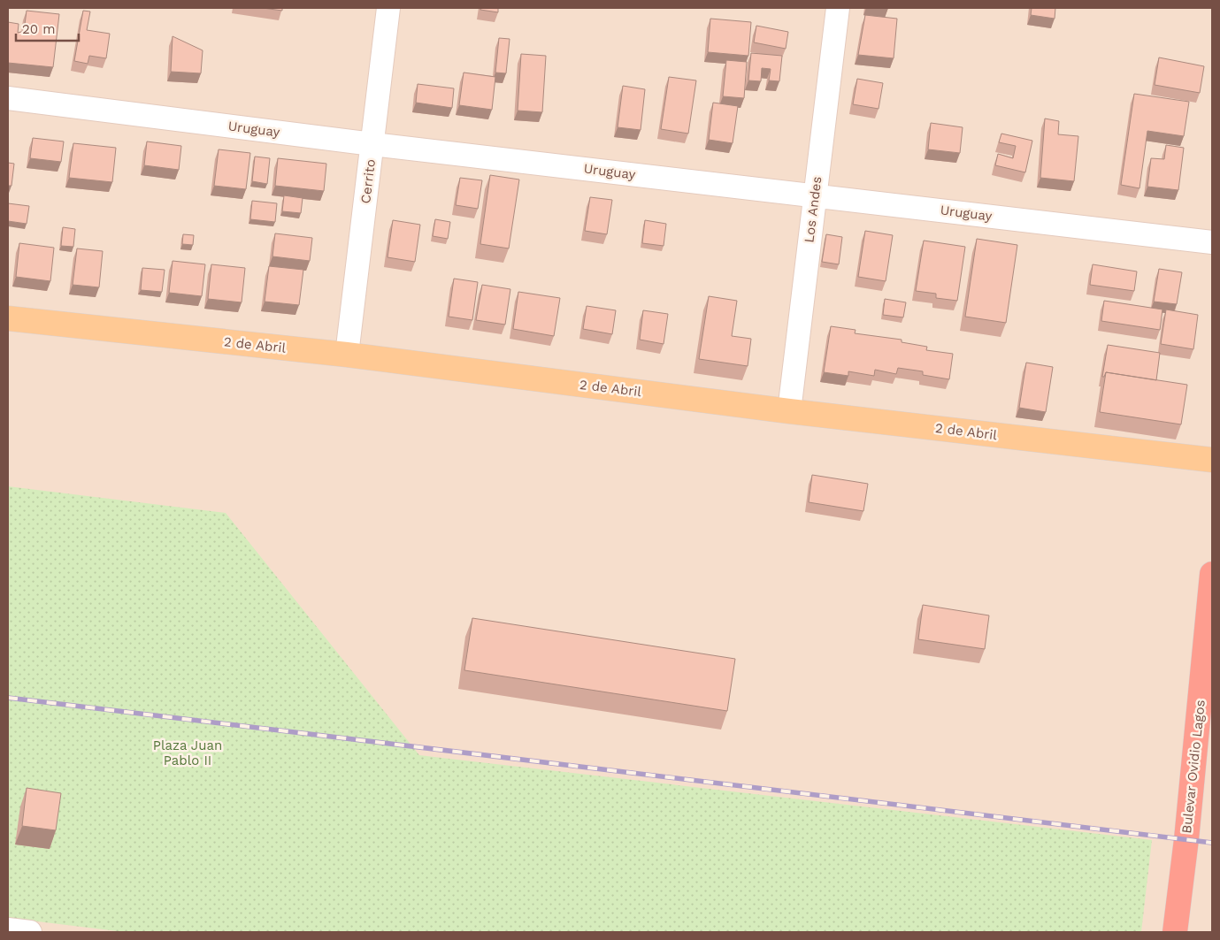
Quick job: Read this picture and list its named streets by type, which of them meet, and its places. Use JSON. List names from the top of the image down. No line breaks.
{"streets":{"highway":["Bulevar Ovidio Lagos"],"main road":["2 de Abril"],"street":["Uruguay","Cerrito","Los Andes"]},"crossings":[["Uruguay","Cerrito"],["Uruguay","Los Andes"],["Cerrito","2 de Abril"],["Los Andes","2 de Abril"]],"parks":["Plaza Juan Pablo II"],"scale_bar":"20 m"}
